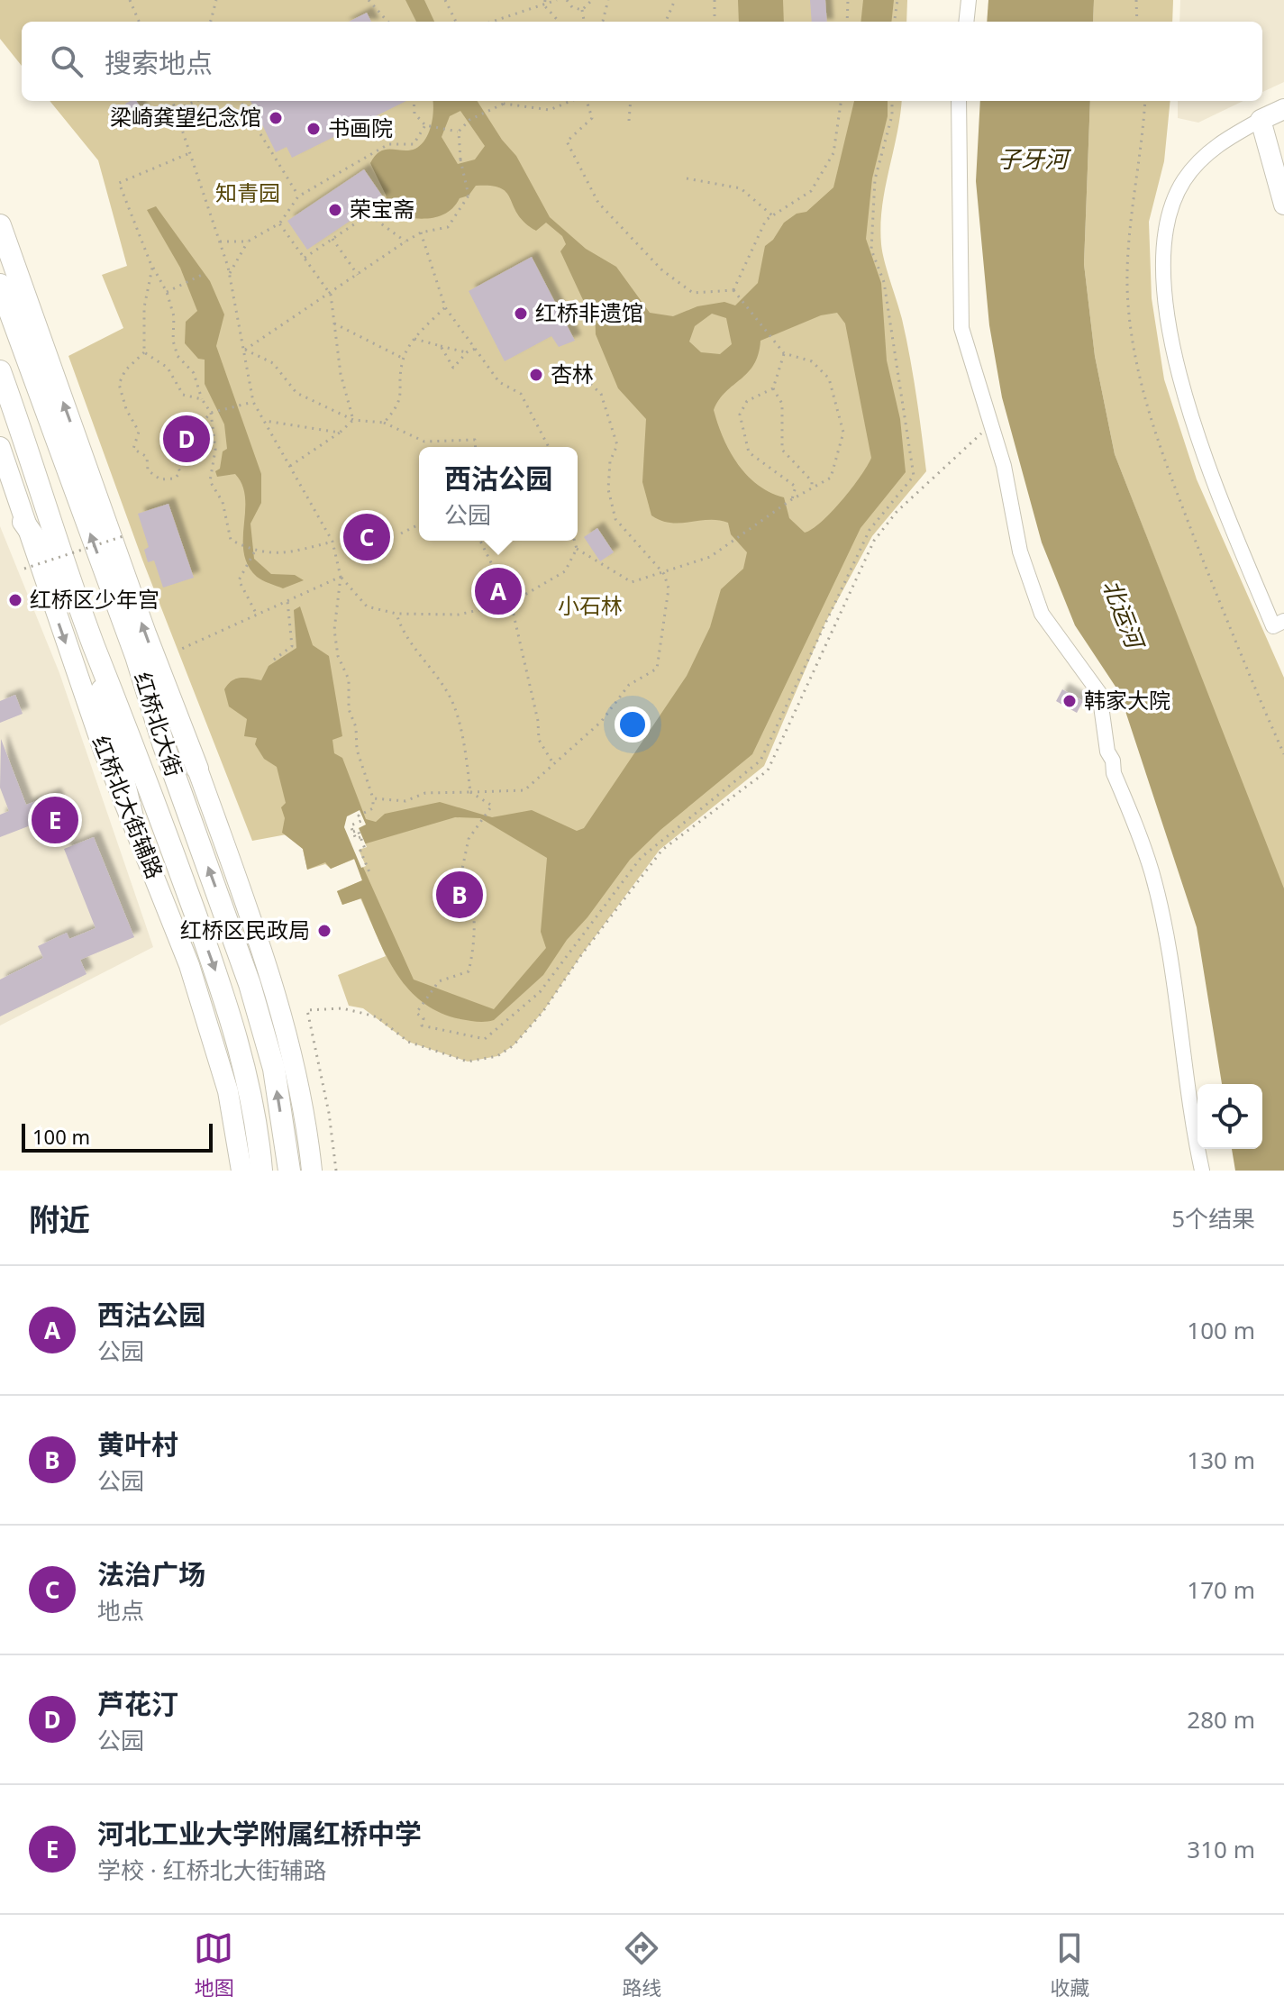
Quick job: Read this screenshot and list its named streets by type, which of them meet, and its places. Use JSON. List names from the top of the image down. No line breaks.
{"streets":{"main road":["红桥北大街","红桥北大街辅路"]},"water":["子牙河","北运河"],"parks":["知青园","小石林"],"places":["梁崎龚望纪念馆","书画院","荣宝斋","红桥非遗馆","杏林","红桥区少年宫","韩家大院","红桥区民政局"],"scale_bar":"100 m","page":{"search":"搜索地点","pins":["D","C","A","E","B"],"popup":["西沽公园","公园"],"scale":"100 m","heading":["附近","5个结果"],"list":[{"mark":"A","name":"西沽公园","note":"公园","value":"100 m"},{"mark":"B","name":"黄叶村","note":"公园","value":"130 m"},{"mark":"C","name":"法治广场","note":"地点","value":"170 m"},{"mark":"D","name":"芦花汀","note":"公园","value":"280 m"},{"mark":"E","name":"河北工业大学附属红桥中学","note":"学校 · 红桥北大街辅路","value":"310 m"}],"nav":["地图","路线","收藏"]}}
